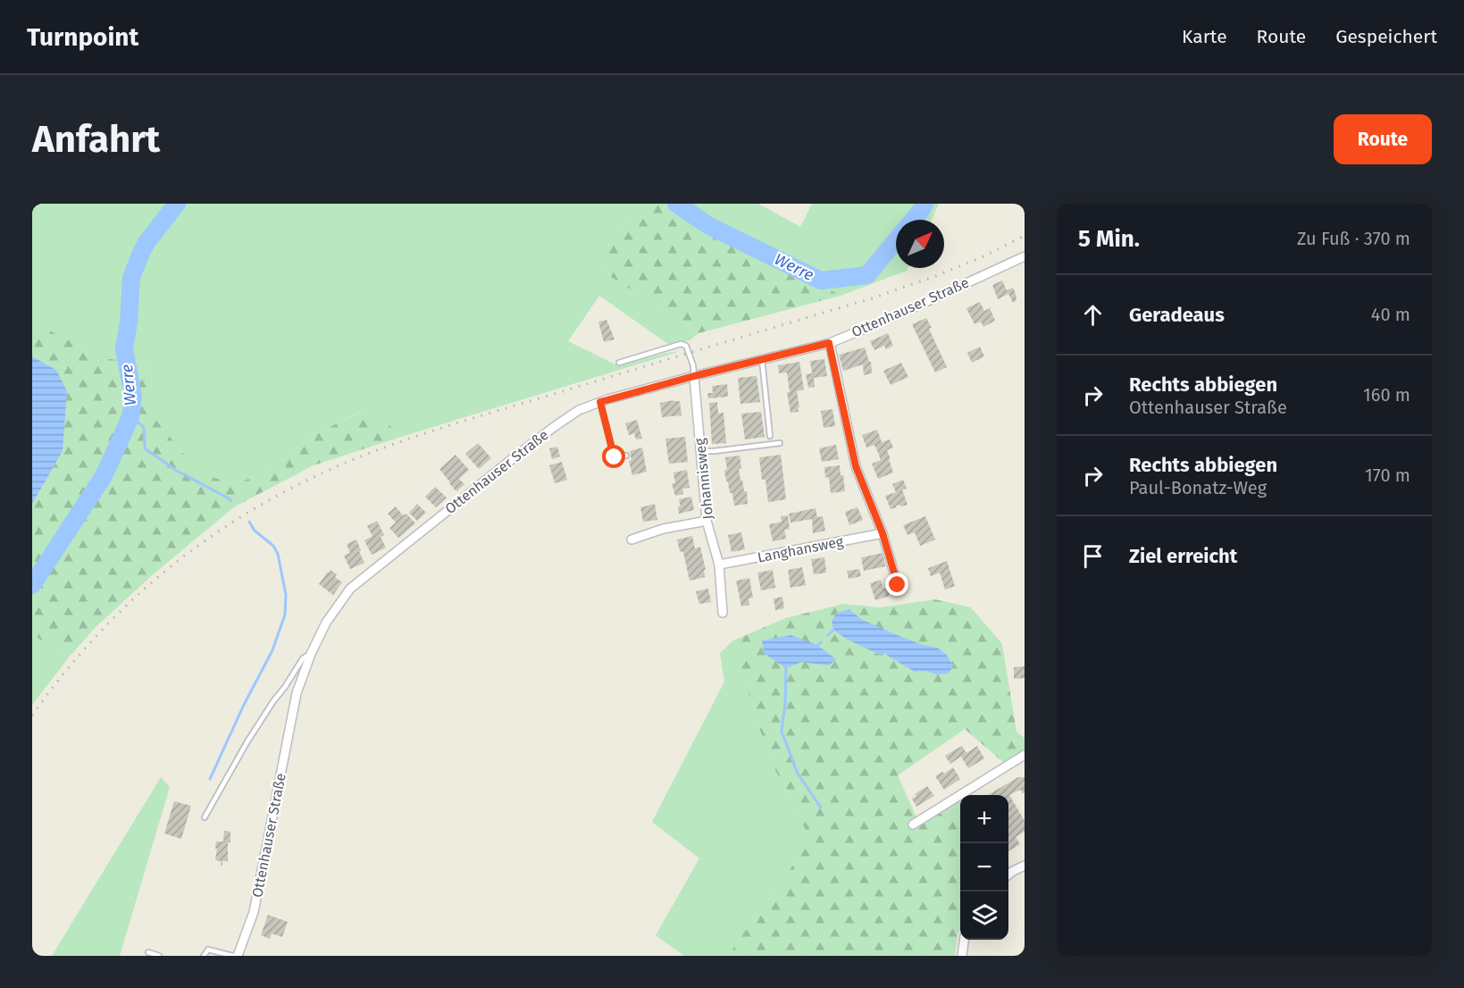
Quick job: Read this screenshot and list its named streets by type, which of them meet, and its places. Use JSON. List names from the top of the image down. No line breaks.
{"streets":{"street":["Ottenhauser Straße","Johannisweg","Langhansweg"]},"crossings":[["Ottenhauser Straße","Johannisweg"],["Johannisweg","Langhansweg"]],"water":["Werre"],"north":"top right","page":{"header":"Turnpoint","nav":["Karte","Route","Gespeichert"],"buttons":"Route","title":"Anfahrt","heading":["5 Min.","Zu Fuß · 370 m"],"list":[["Geradeaus","40 m"],["Rechts abbiegen","Ottenhauser Straße","160 m"],["Rechts abbiegen","Paul-Bonatz-Weg","170 m"],"Ziel erreicht"],"map_buttons":["+","−"]}}
